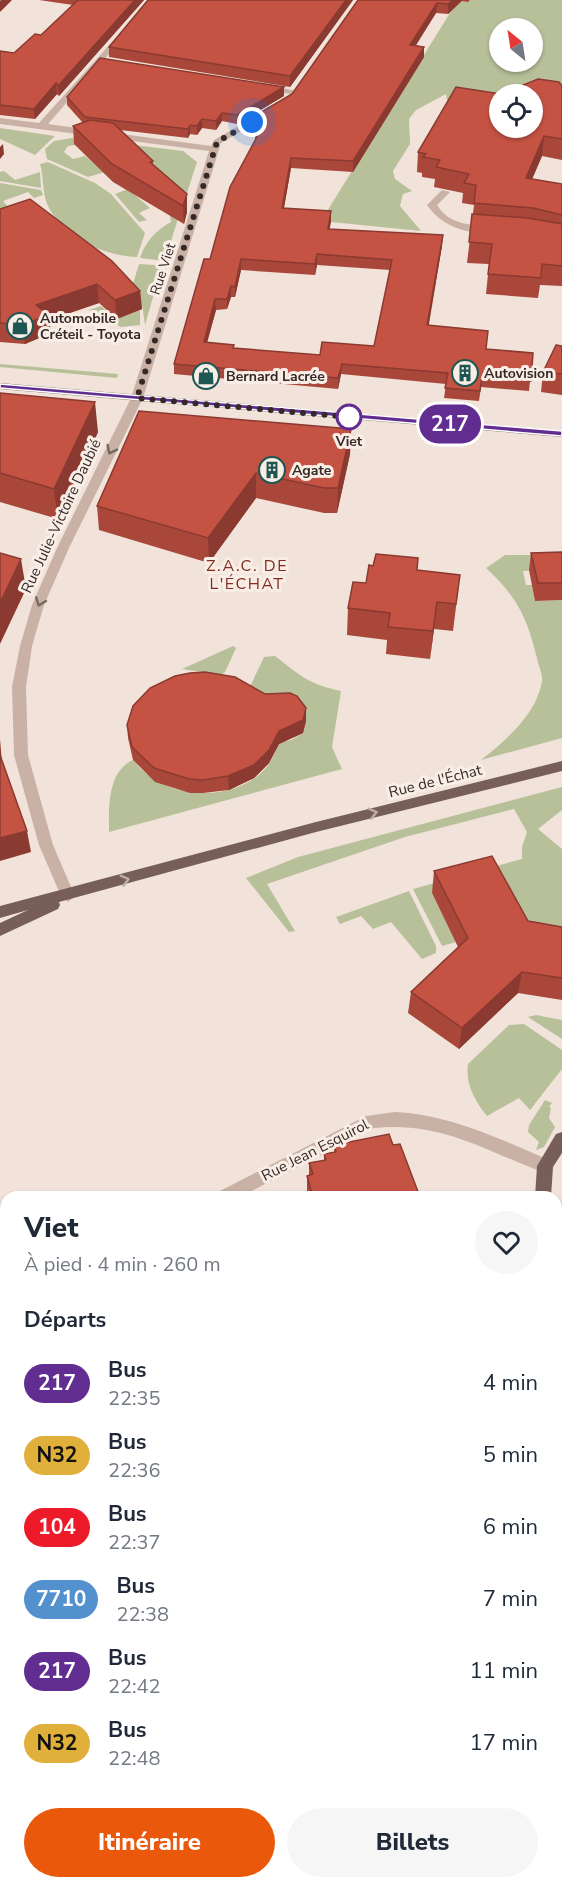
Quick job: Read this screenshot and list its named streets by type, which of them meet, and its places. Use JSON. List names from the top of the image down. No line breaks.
{"streets":{"main road":["Rue de l'Échat"],"street":["Rue Viet","Rue Julie-Victoire Daubié","Rue Jean Esquirol"]},"crossings":[["Rue Viet","Rue Julie-Victoire Daubié"],["Rue Julie-Victoire Daubié","Rue de l'Échat"]],"one_way":["Rue Julie-Victoire Daubié","Rue de l'Échat"],"districts":["Z.A.C. DE L'ÉCHAT"],"places":{"shop":["Automobile Créteil - Toyota","Bernard Lacrée"],"building":["Autovision","Agate"],"other":["Viet"]},"lines":["bus line 217"],"north":"top left","page":{"on_map":"217","heading":[["Viet","À pied · 4 min · 260 m"],"Départs"],"list":[{"mark":"217","name":"Bus","note":"22:35","value":"4 min"},{"mark":"N32","name":"Bus","note":"22:36","value":"5 min"},{"mark":"104","name":"Bus","note":"22:37","value":"6 min"},{"mark":"7710","name":"Bus","note":"22:38","value":"7 min"},{"mark":"217","name":"Bus","note":"22:42","value":"11 min"},{"mark":"N32","name":"Bus","note":"22:48","value":"17 min"}],"buttons":["Itinéraire","Billets"]}}
